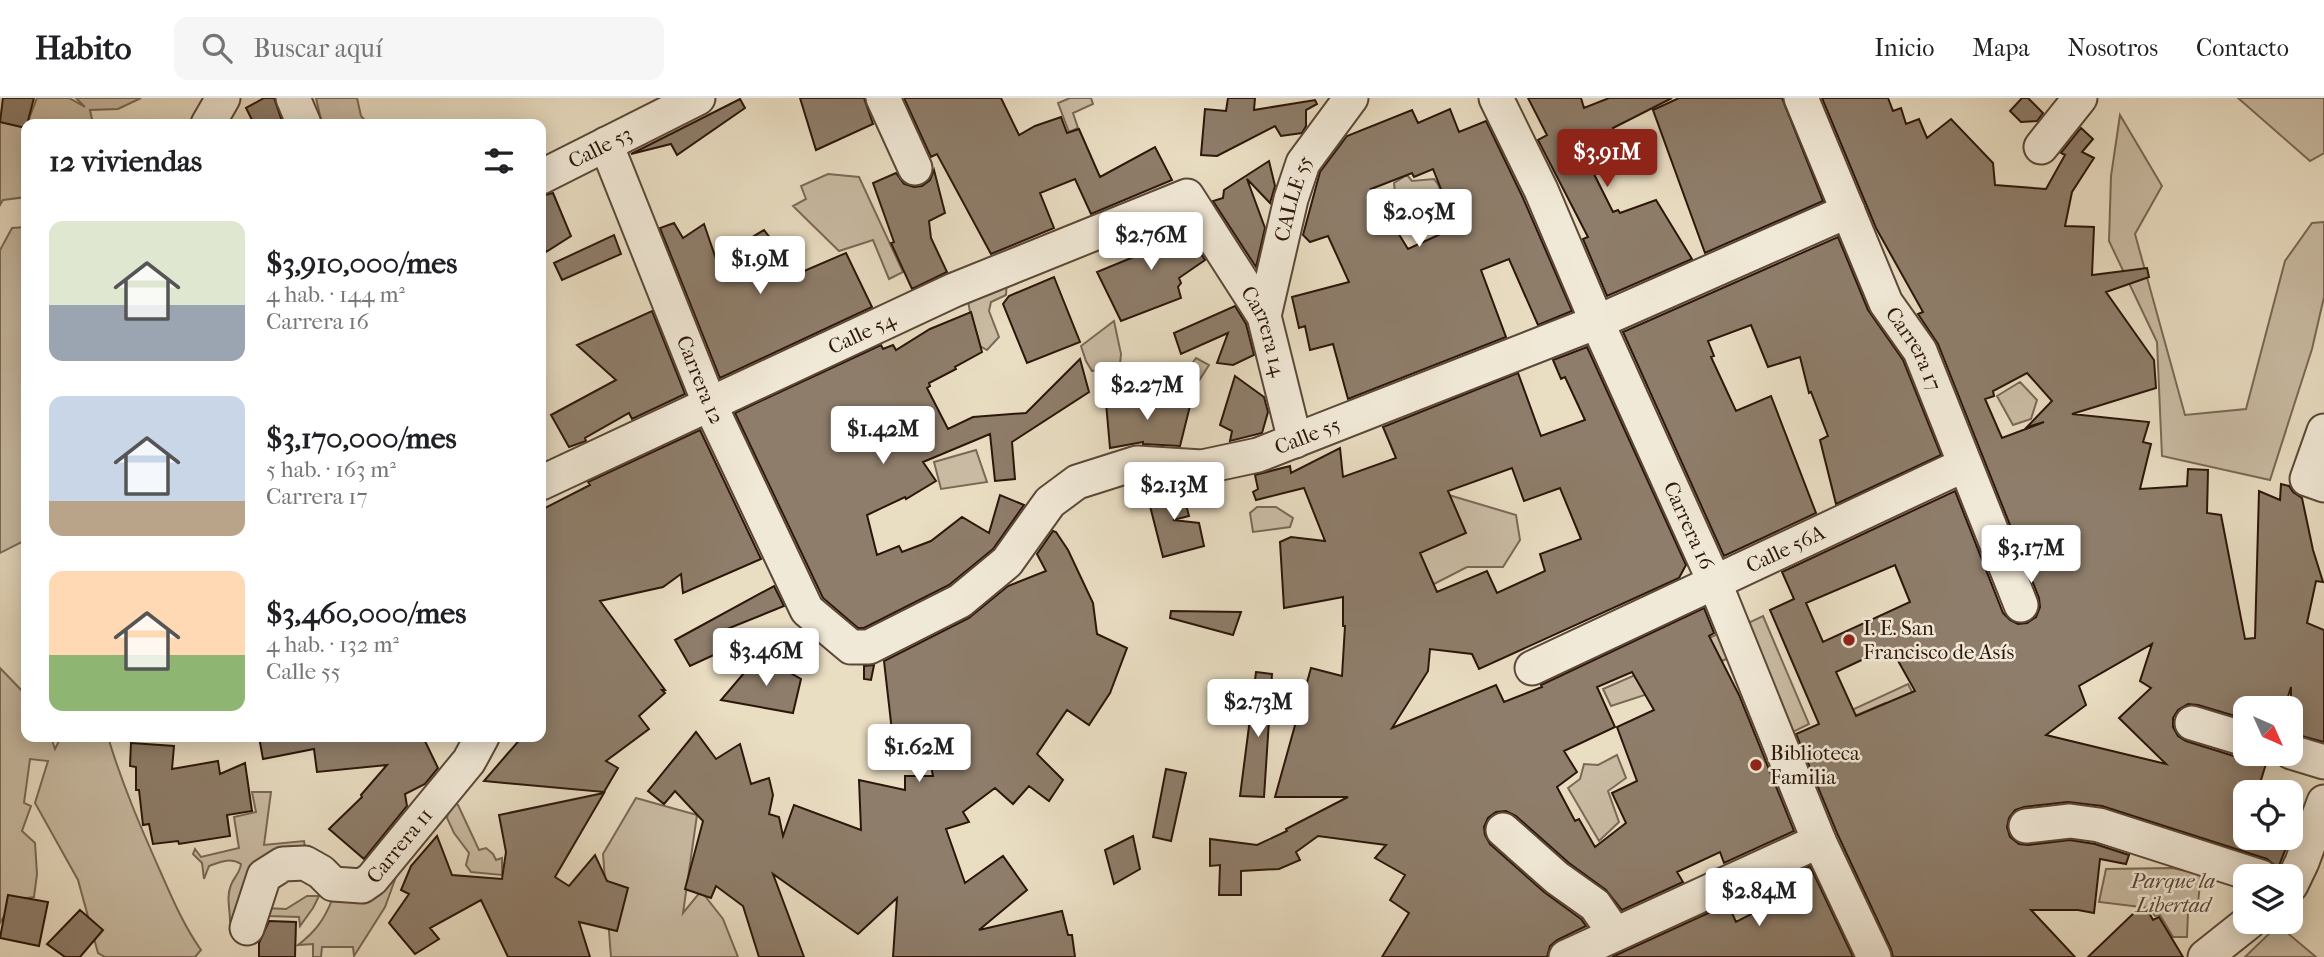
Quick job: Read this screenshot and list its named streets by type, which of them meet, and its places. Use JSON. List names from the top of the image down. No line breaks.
{"streets":{"street":["Calle 53","CALLE 55","Carrera 14","Calle 54","Carrera 17","Carrera 12","Calle 55","Carrera 16","Calle 56A","Carrera 11"]},"crossings":[["Calle 53","Carrera 12"],["CALLE 55","Carrera 14"],["Carrera 14","Calle 54"],["Carrera 14","Calle 55"],["Calle 54","Carrera 12"],["Carrera 17","Calle 55"],["Carrera 17","Calle 56A"],["Carrera 12","Calle 55"],["Calle 55","Carrera 16"],["Carrera 16","Calle 56A"]],"parks":["Parque la Libertad"],"places":["I. E. San Francisco de Asís","Biblioteca Familia"],"north":"bottom right","page":{"header":"Habito","search":"Buscar aquí","nav":["Inicio","Mapa","Nosotros","Contacto"],"heading":"12 viviendas","price":["$3.91M","$2.05M","$2.76M","$1.9M","$2.27M","$1.42M","$2.13M","$3.17M","$3.46M","$2.73M","$1.62M","$2.84M"],"list":[{"name":"$3,910,000/mes","note":"4 hab. · 144 m² · Carrera 16"},{"name":"$3,170,000/mes","note":"5 hab. · 163 m² · Carrera 17"},{"name":"$3,460,000/mes","note":"4 hab. · 132 m² · Calle 55"}]}}
